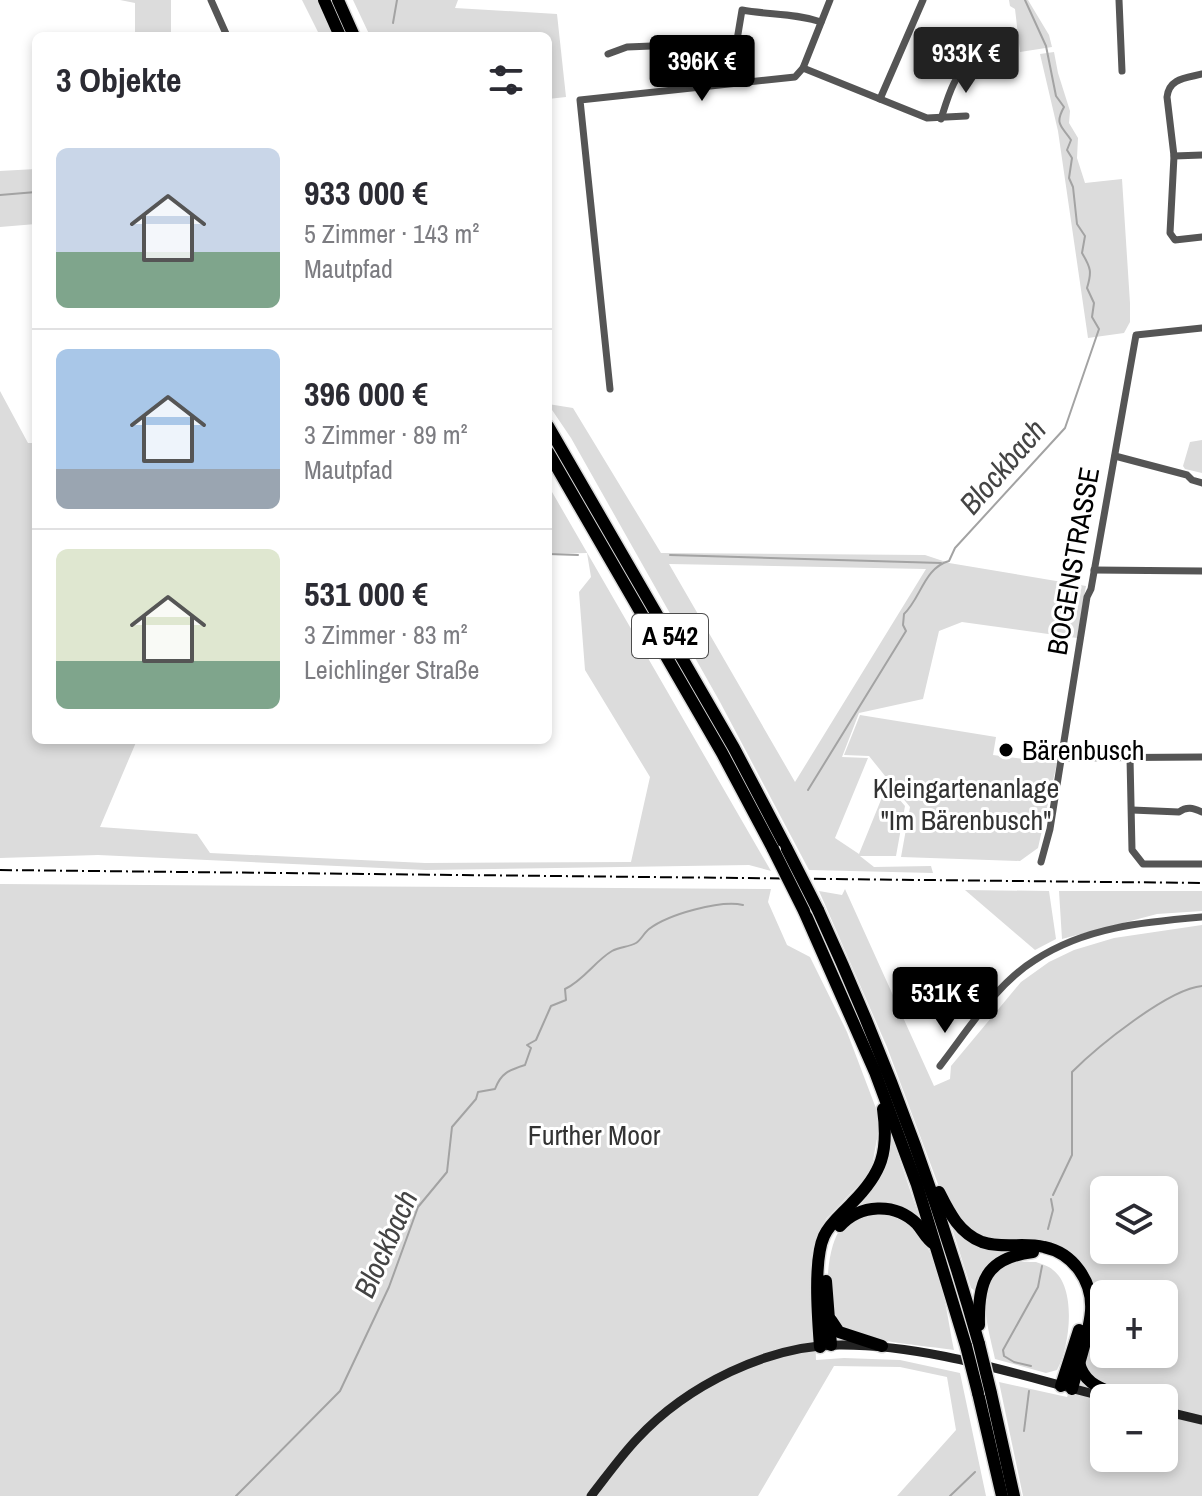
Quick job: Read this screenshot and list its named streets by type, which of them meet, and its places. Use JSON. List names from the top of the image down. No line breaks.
{"streets":{"highway":["A 542"],"street":["BOGENSTRASSE"]},"water":["Blockbach"],"parks":["Kleingartenanlage \"Im Bärenbusch\"","Further Moor"],"places":["Bärenbusch"],"page":{"price":["933K €","396K €","531K €"],"heading":"3 Objekte","list":[{"name":"933 000 €","note":"5 Zimmer · 143 m² · Mautpfad"},{"name":"396 000 €","note":"3 Zimmer · 89 m² · Mautpfad"},{"name":"531 000 €","note":"3 Zimmer · 83 m² · Leichlinger Straße"}],"map_buttons":["+","−"]}}
